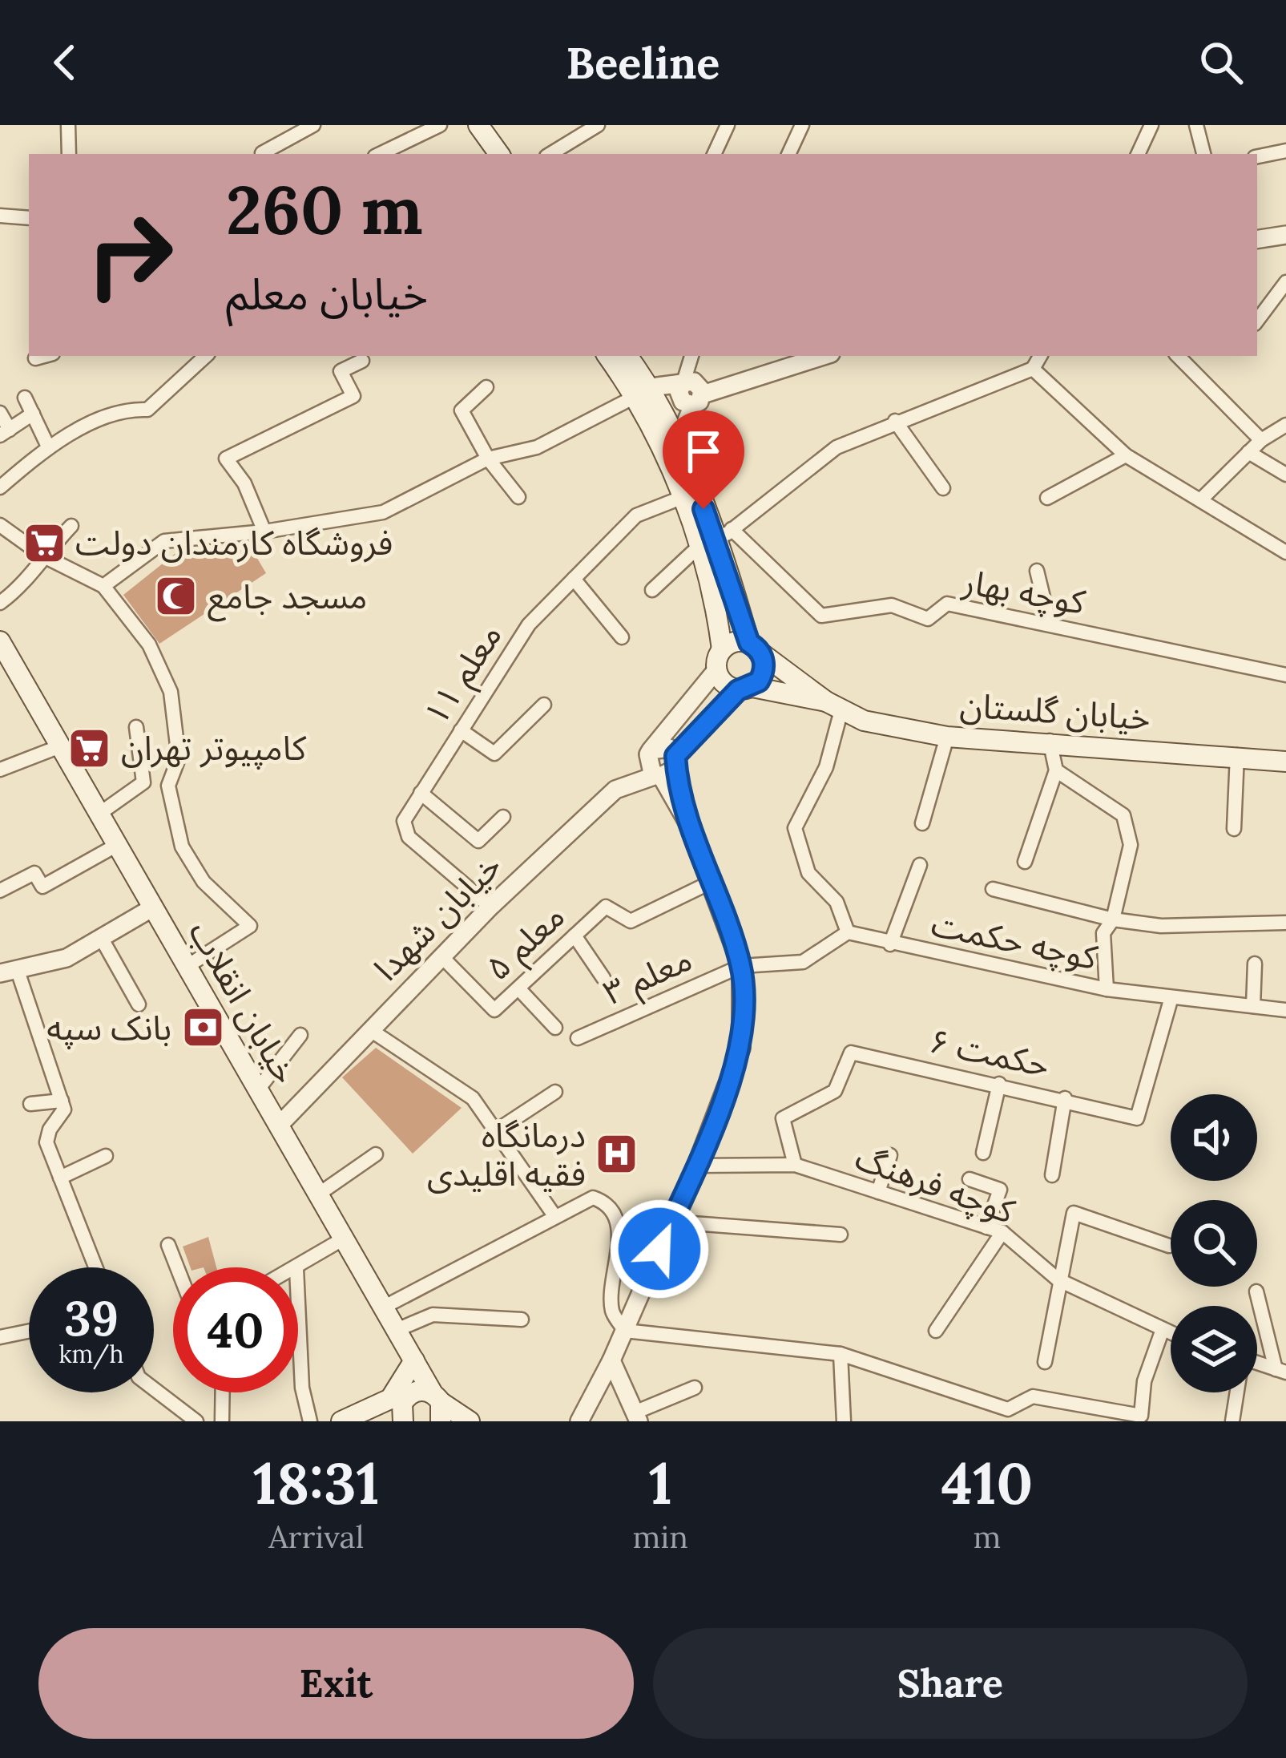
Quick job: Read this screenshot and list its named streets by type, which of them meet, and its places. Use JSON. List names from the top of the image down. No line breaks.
{"streets":{"main road":["خیابان گلستان","خیابان انقلاب"],"street":["کوچه بهار","معلم ۱۱","خیابان شهدا","کوچه حکمت","معلم ۵","معلم ۳","حکمت ۶","کوچه فرهنگ"]},"crossings":[["معلم ۱۱","خیابان شهدا"],["خیابان شهدا","معلم ۵"],["خیابان شهدا","خیابان انقلاب"],["کوچه حکمت","حکمت ۶"],["حکمت ۶","کوچه فرهنگ"]],"places":{"supermarket":["فروشگاه کارمندان دولت","کامپیوتر تهران"],"mosque":["مسجد جامع"],"bank":["بانک سپه"],"hospital":["درمانگاه فقیه اقلیدی"]},"page":{"header":"Beeline","turn":["260 m","خیابان معلم"],"speed":"39 km/h","limit":"40","eta":["18:31","Arrival","1","min","410","m"],"buttons":["Exit","Share"]}}
